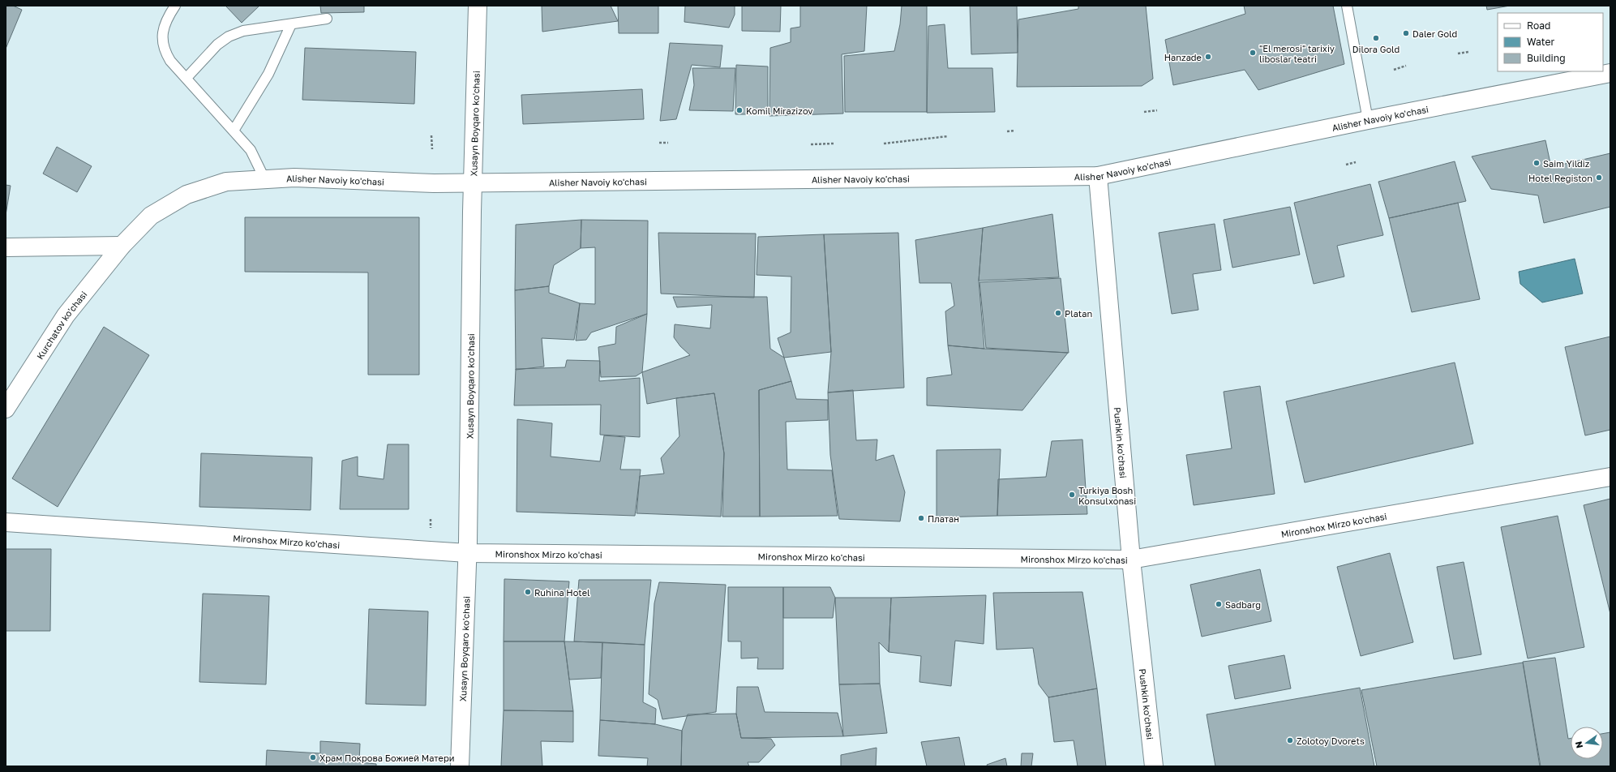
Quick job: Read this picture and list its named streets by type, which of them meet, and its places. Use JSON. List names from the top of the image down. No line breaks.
{"streets":{"street":["Alisher Navoiy ko'chasi","Xusayn Boyqaro ko'chasi","Kurchatov ko'chasi","Pushkin ko'chasi","Mironshox Mirzo ko'chasi"]},"crossings":[["Alisher Navoiy ko'chasi","Xusayn Boyqaro ko'chasi"],["Alisher Navoiy ko'chasi","Kurchatov ko'chasi"],["Alisher Navoiy ko'chasi","Pushkin ko'chasi"],["Xusayn Boyqaro ko'chasi","Mironshox Mirzo ko'chasi"],["Pushkin ko'chasi","Mironshox Mirzo ko'chasi"]],"places":["Daler Gold","Dilora Gold","\"El merosi\" tarixiy liboslar teatri","Hanzade","Komil Mirazizov","Saim Yildiz","Hotel Registon","Platan","Turkiya Bosh Konsulxonasi","Платан","Ruhina Hotel","Sadbarg","Zolotoy Dvorets","Храм Покрова Божией Матери"],"legend":["Road","Water","Building"],"north":"left"}
